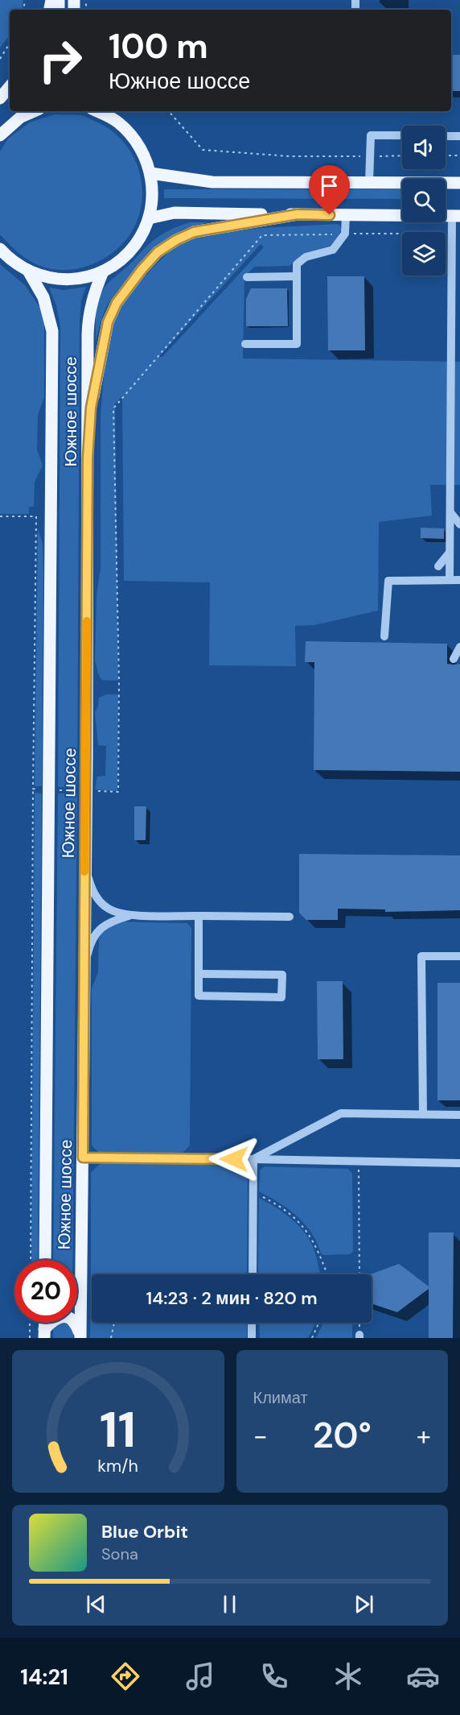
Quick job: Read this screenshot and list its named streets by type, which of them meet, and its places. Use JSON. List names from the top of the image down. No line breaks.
{"streets":{"main road":["Южное шоссе"]},"page":{"turn":["100 m","Южное шоссе"],"limit":"20","trip":"14:23 · 2 мин · 820 m","tile":"Климат","heat":["−","20°","+"],"song":["Blue Orbit","Sona"],"tabs":"14:21","gauge":["11","km/h"]}}
